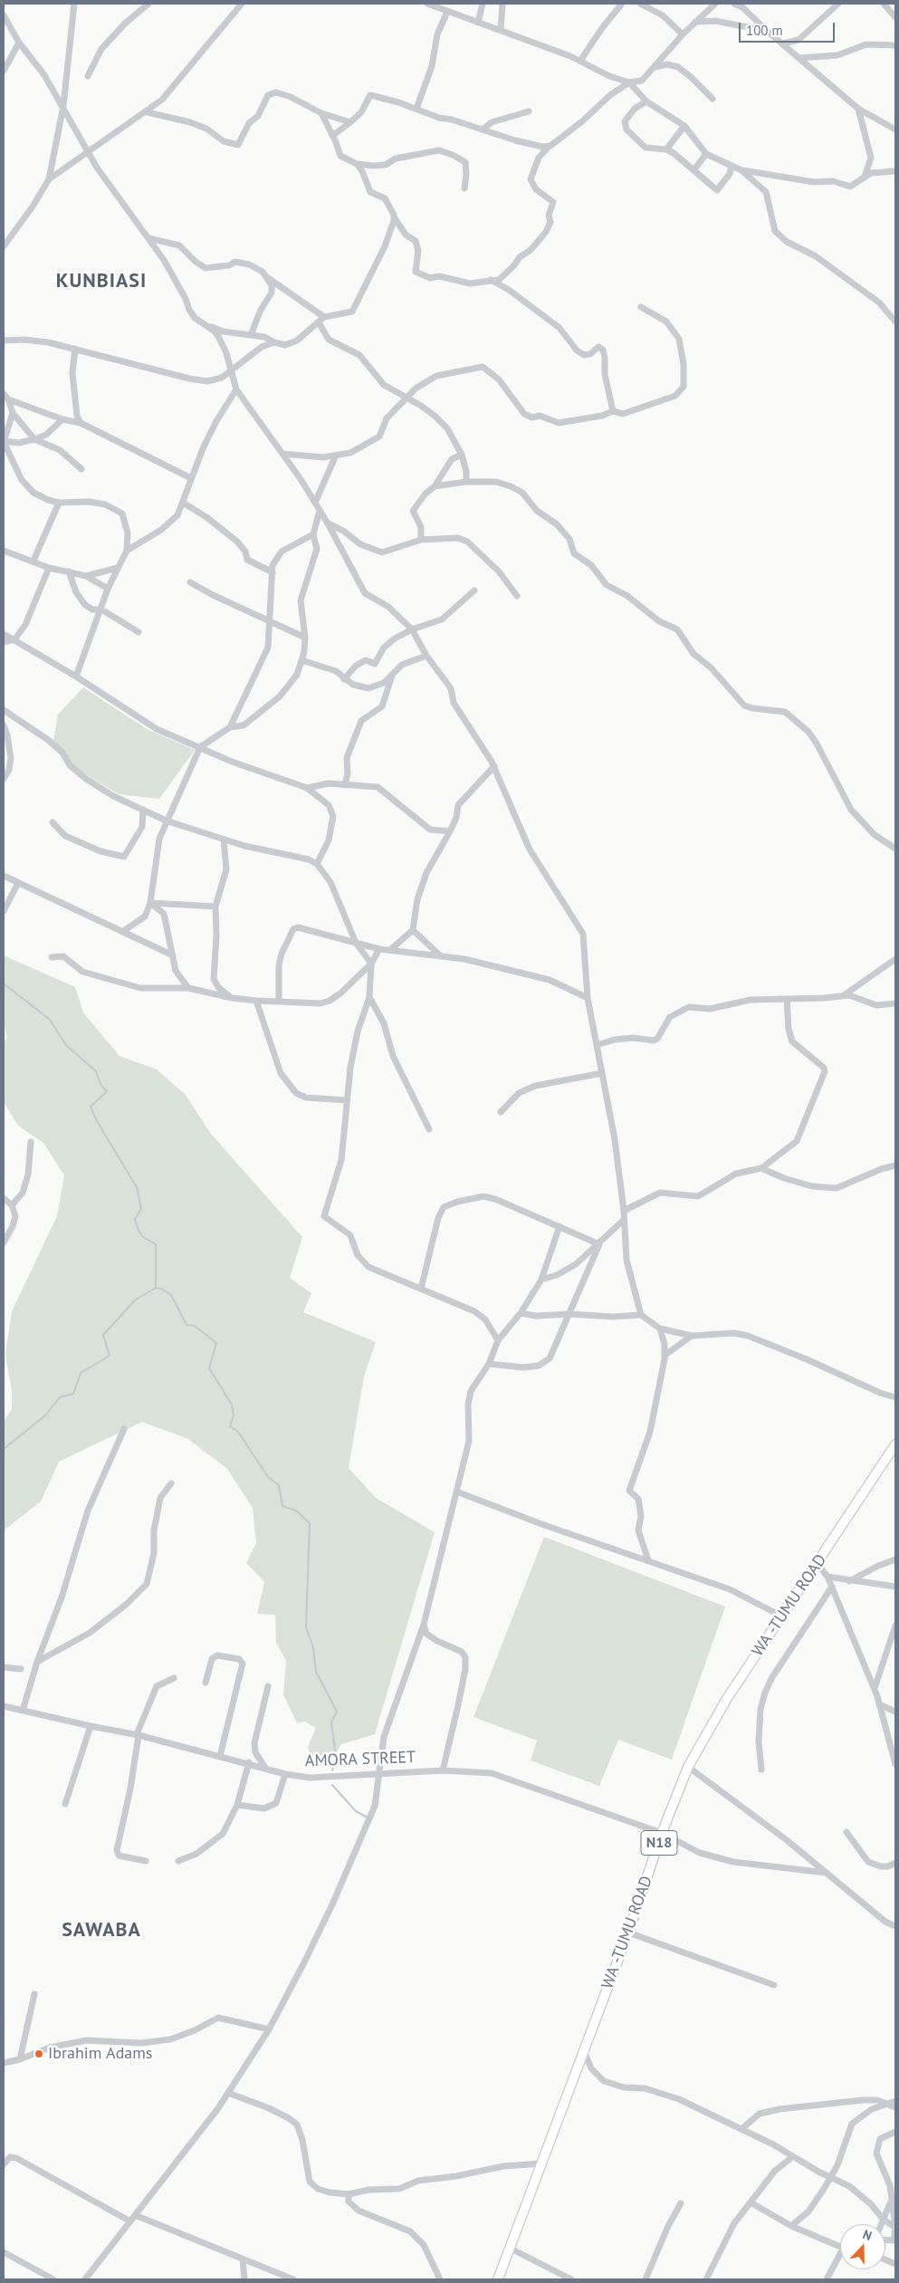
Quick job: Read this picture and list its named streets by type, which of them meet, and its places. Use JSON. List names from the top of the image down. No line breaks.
{"streets":{"highway":["WA -TUMU ROAD","N18"],"street":["AMORA STREET"]},"crossings":[["WA -TUMU ROAD","AMORA STREET"]],"districts":["KUNBIASI","SAWABA"],"places":["Ibrahim Adams"],"scale_bar":"100 m","north":"top"}
